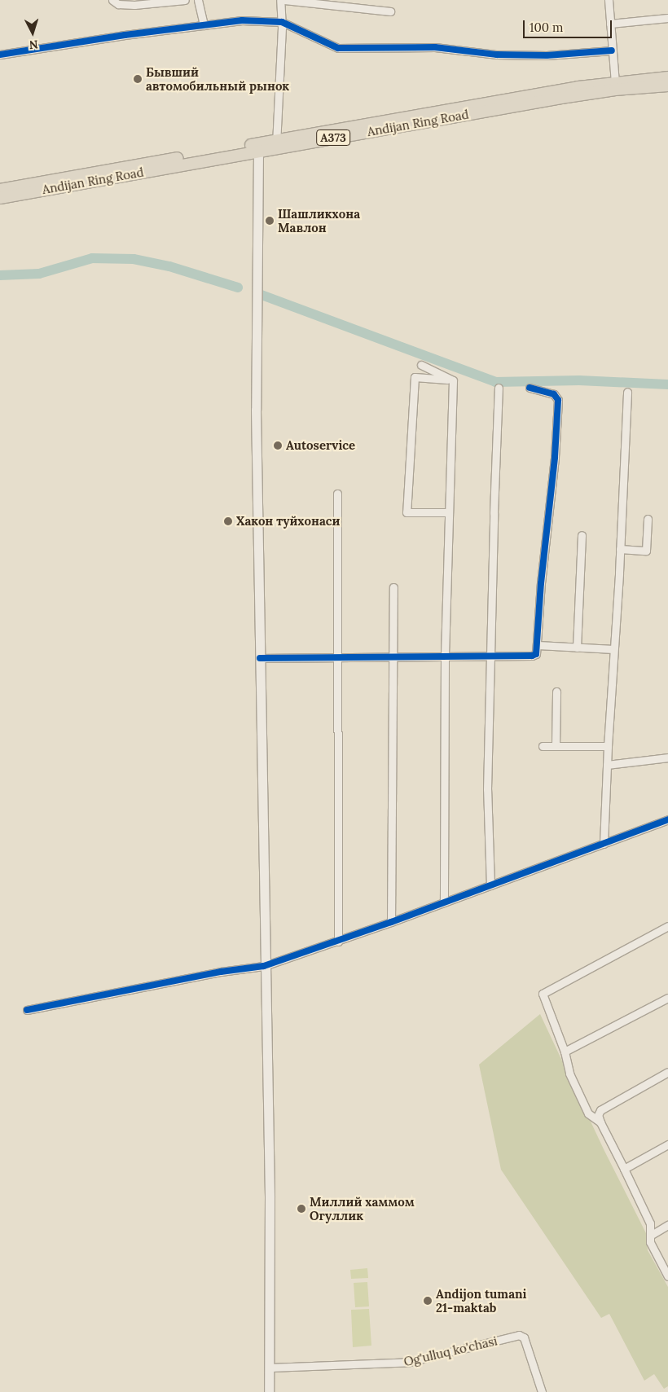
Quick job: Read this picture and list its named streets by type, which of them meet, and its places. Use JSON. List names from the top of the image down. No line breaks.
{"streets":{"highway":["Andijan Ring Road","A373"],"street":["Og'ulluq ko'chasi"]},"places":["Бывший автомобильный рынок","Шашликхона Мавлон","Autoservice","Хакон туйхонаси","Миллий хаммом Огуллик","Andijon tumani 21-maktab"],"scale_bar":"100 m","north":"bottom"}
